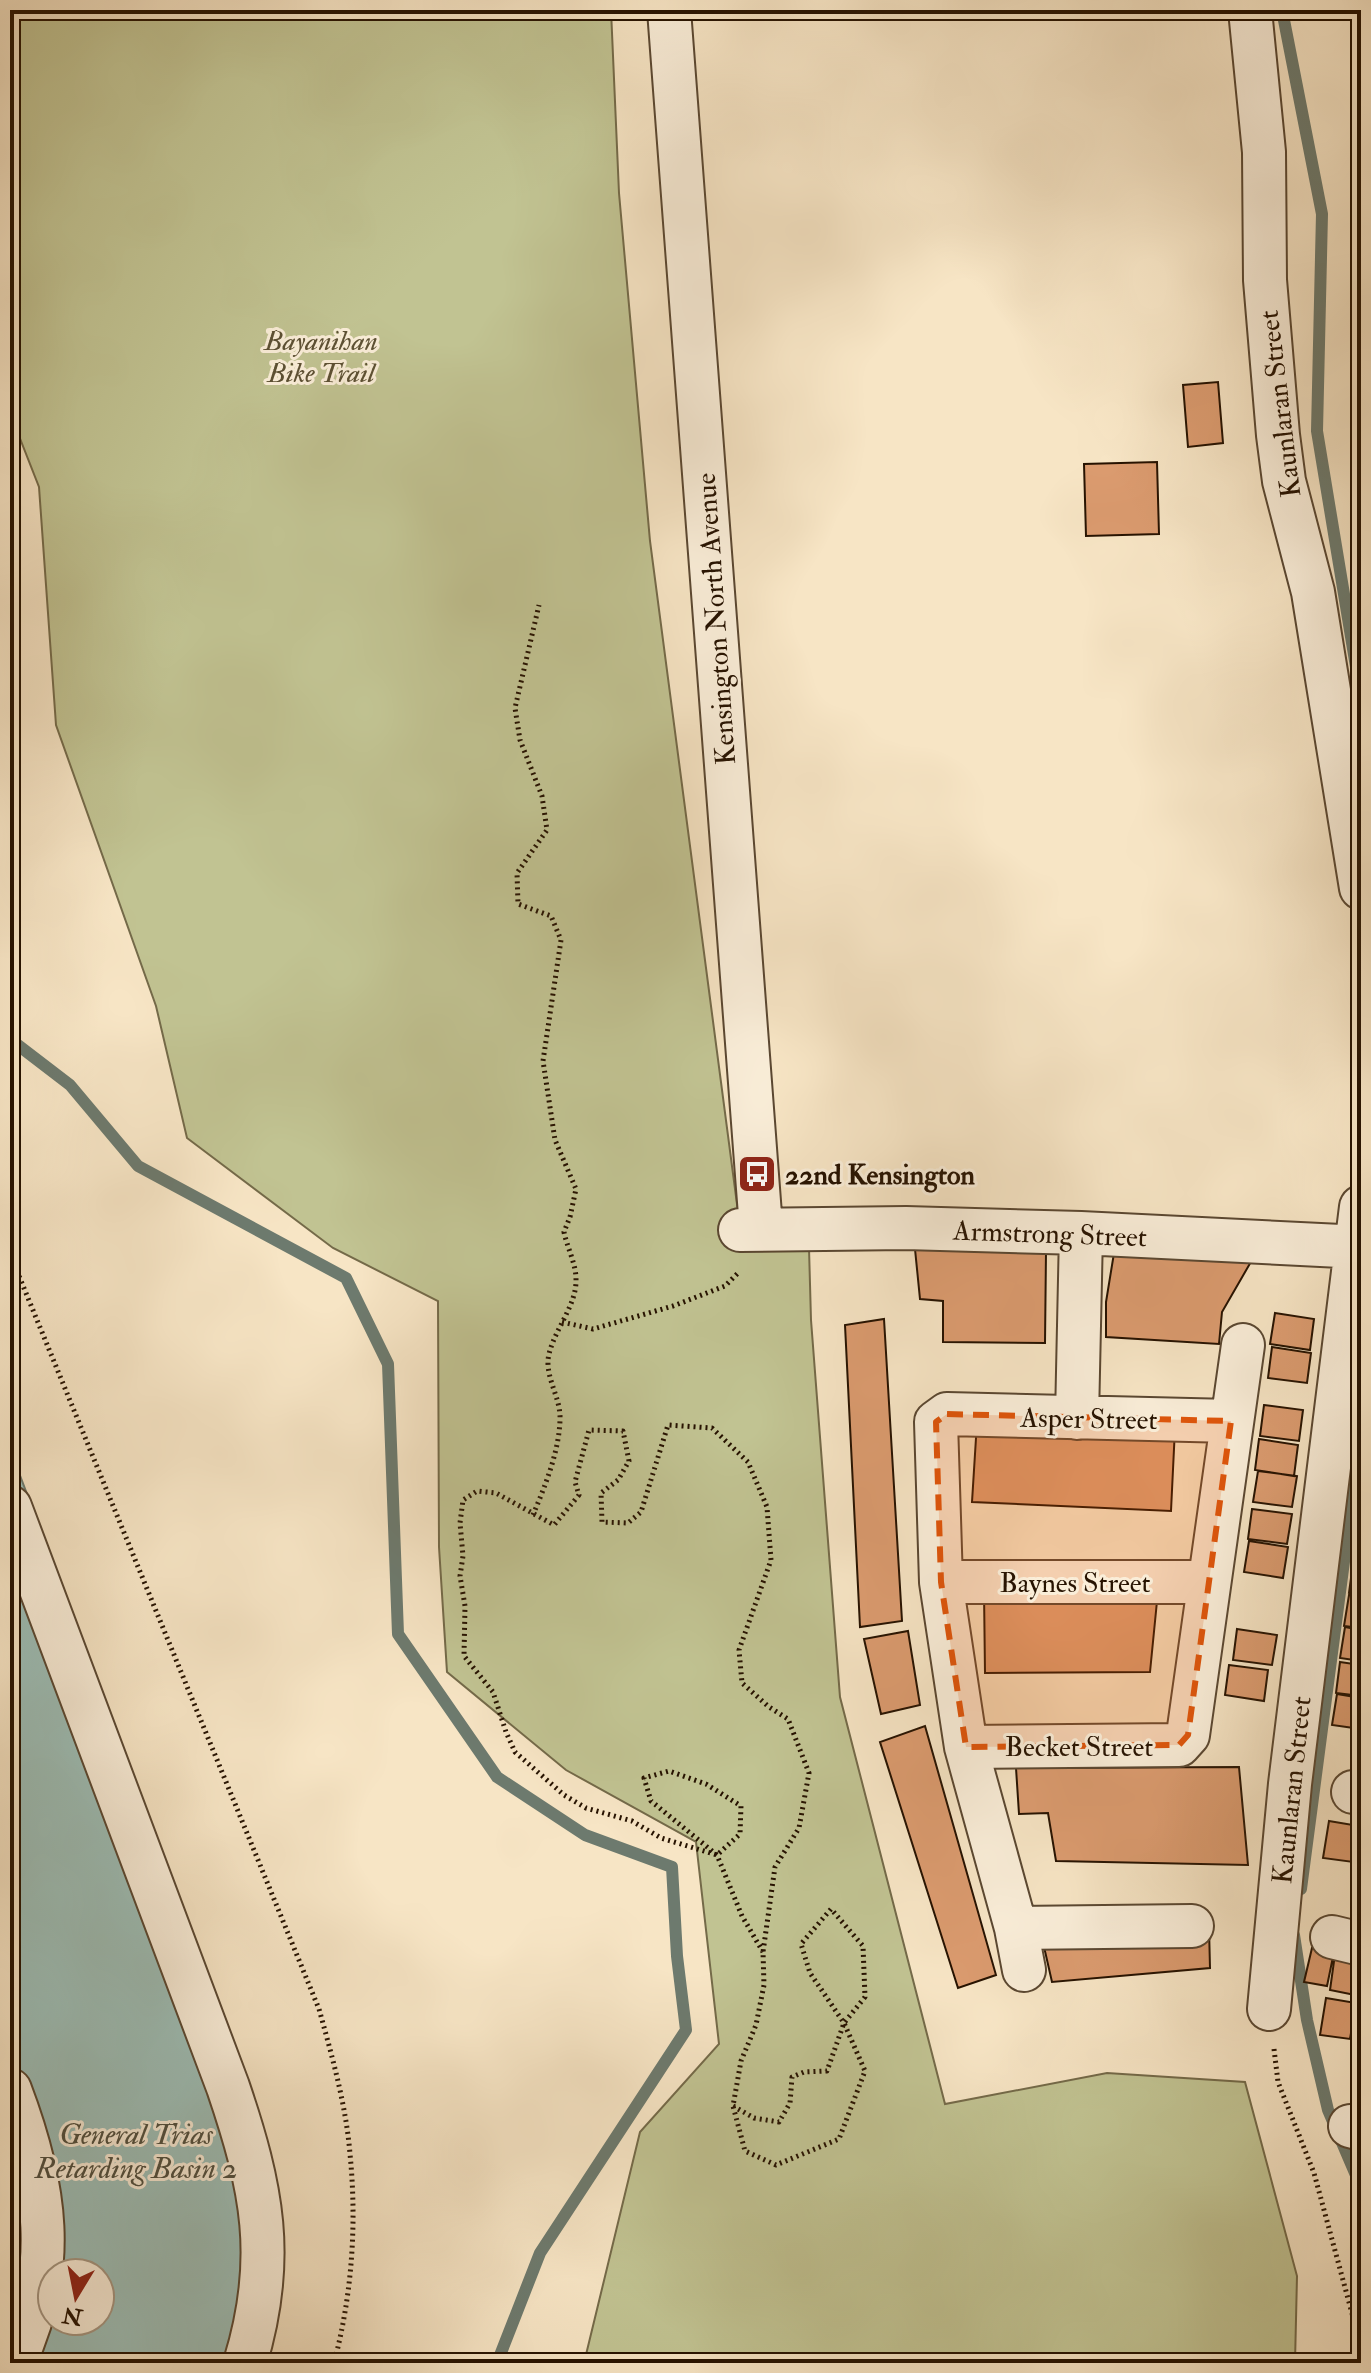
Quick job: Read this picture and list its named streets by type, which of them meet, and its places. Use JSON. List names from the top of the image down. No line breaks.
{"streets":{"street":["Kaunlaran Street","Kensington North Avenue","Armstrong Street","Asper Street","Baynes Street","Becket Street"]},"crossings":[["Kaunlaran Street","Armstrong Street"],["Kensington North Avenue","Armstrong Street"],["Asper Street","Baynes Street"],["Baynes Street","Becket Street"]],"water":["General Trias Retarding Basin 2"],"parks":["Bayanihan Bike Trail"],"places":{"bus stop":["22nd Kensington"]},"north":"bottom"}
